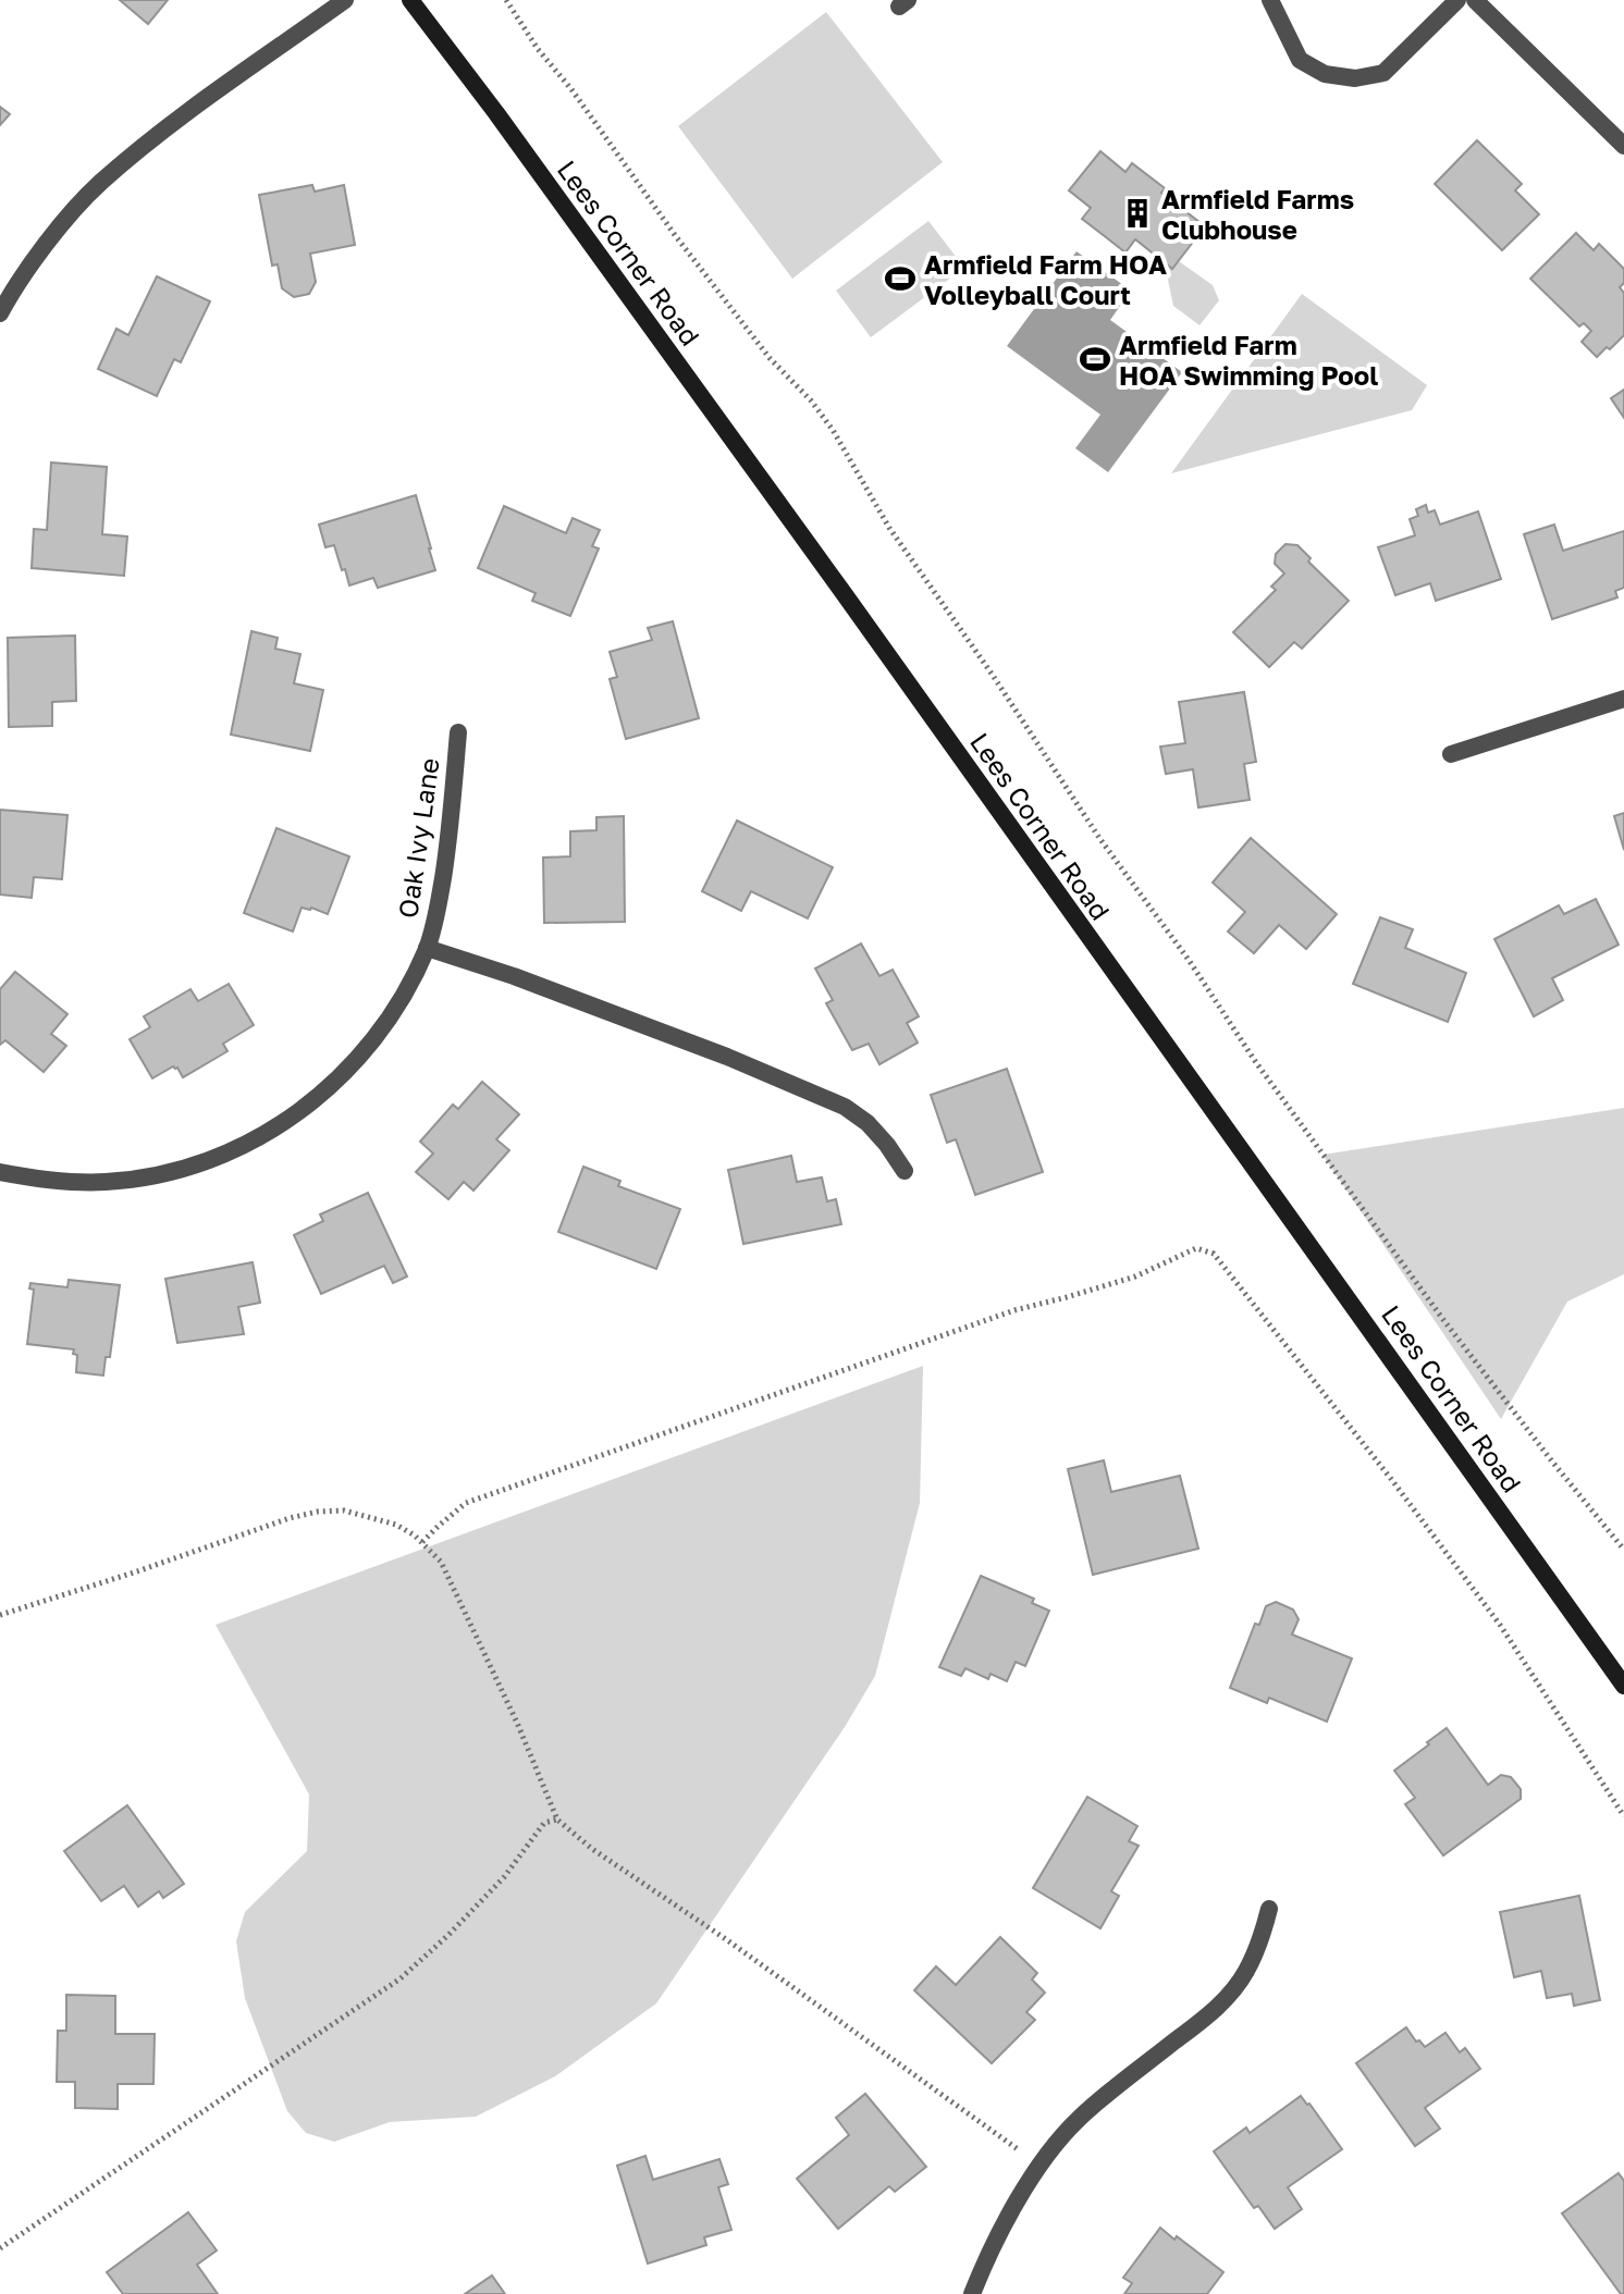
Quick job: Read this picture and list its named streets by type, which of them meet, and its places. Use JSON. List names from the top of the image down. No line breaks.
{"streets":{"street":["Lees Corner Road","Oak Ivy Lane"]},"places":{"building":["Armfield Farms Clubhouse"],"sports":["Armfield Farm HOA Volleyball Court","Armfield Farm HOA Swimming Pool"]}}
